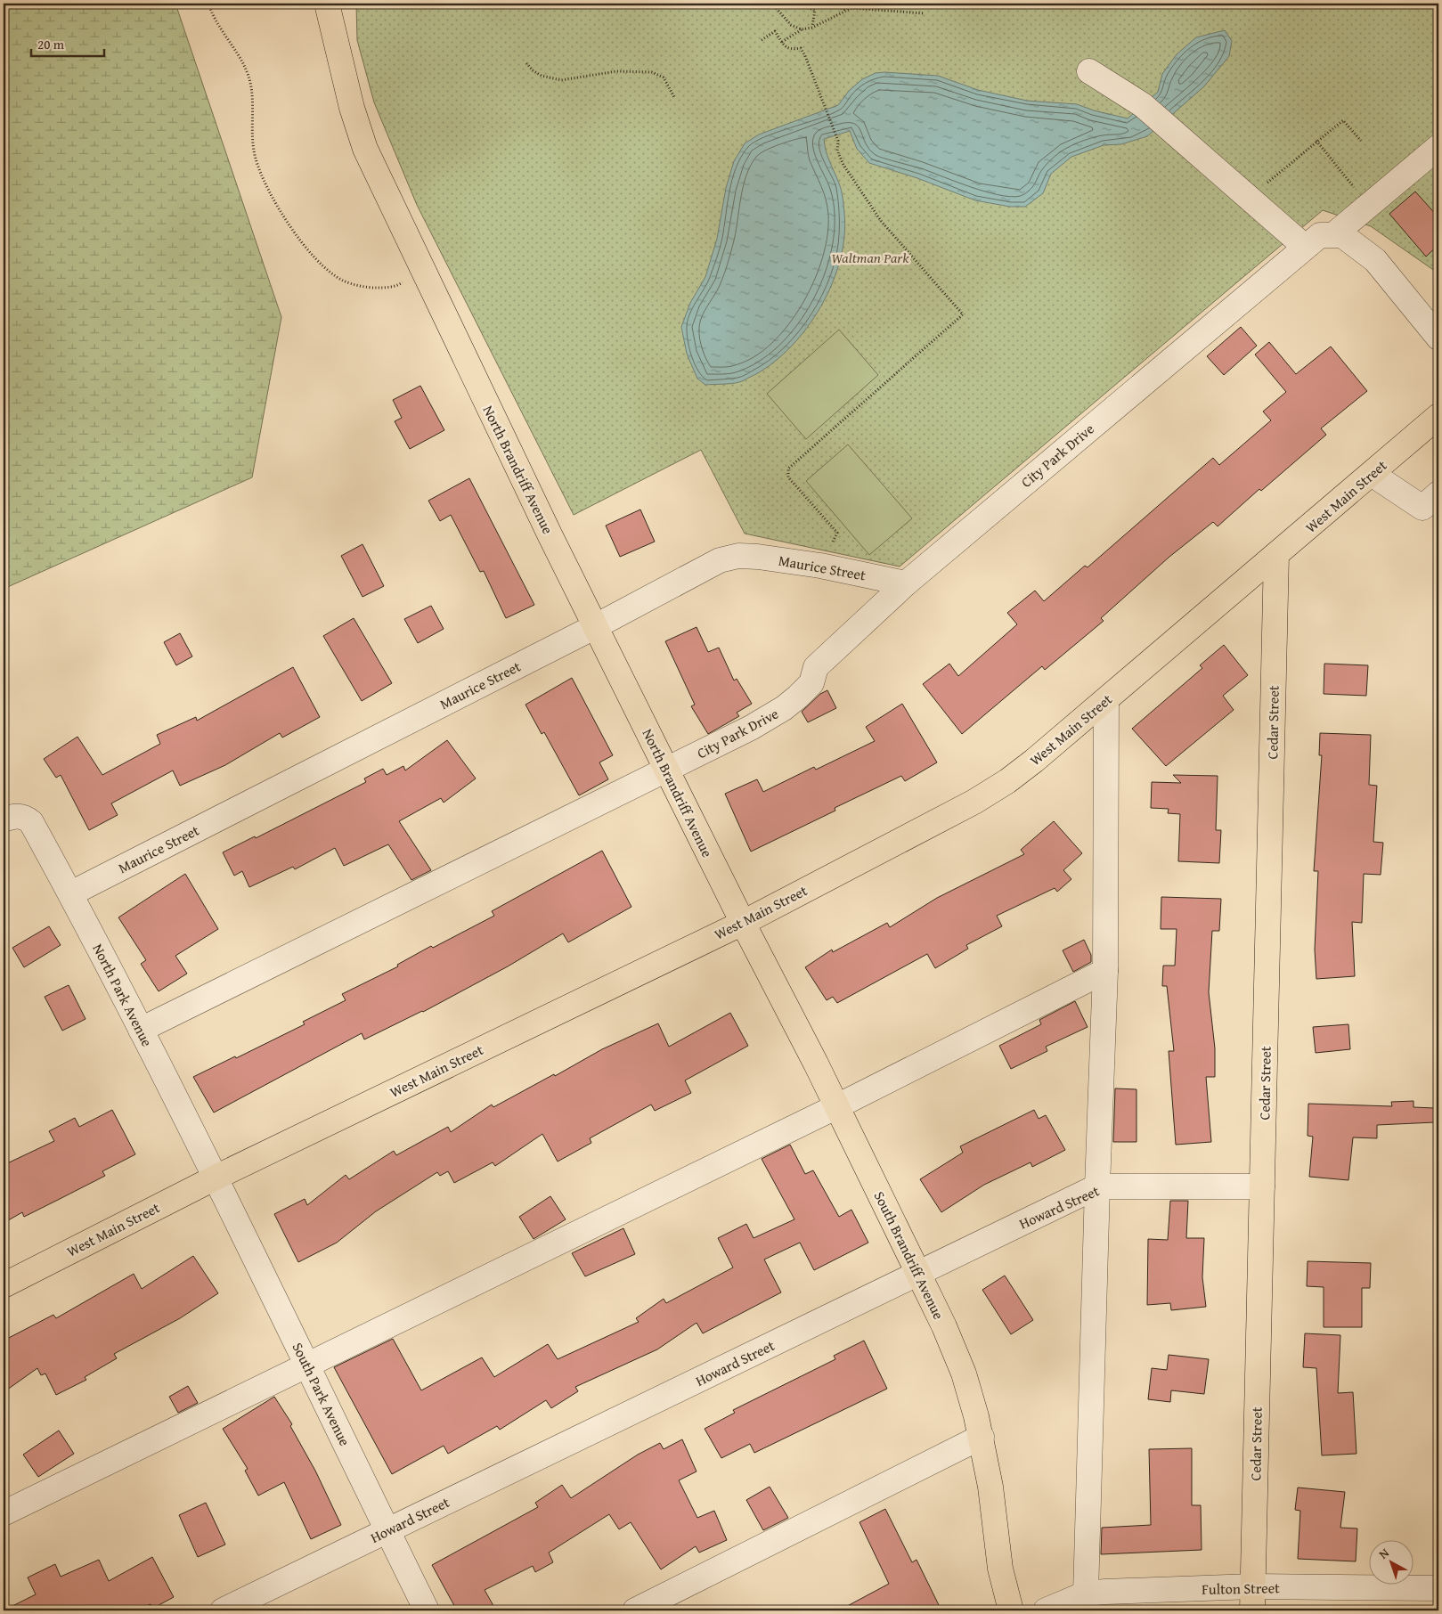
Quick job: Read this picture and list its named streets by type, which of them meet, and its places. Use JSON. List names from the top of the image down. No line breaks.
{"streets":{"main road":["North Brandriff Avenue","West Main Street","Cedar Street","South Brandriff Avenue"],"street":["City Park Drive","Maurice Street","North Park Avenue","Howard Street","South Park Avenue","Fulton Street"]},"crossings":[["City Park Drive","North Brandriff Avenue"],["City Park Drive","Maurice Street"],["North Brandriff Avenue","West Main Street"],["North Brandriff Avenue","Maurice Street"],["North Brandriff Avenue","South Brandriff Avenue"],["West Main Street","Cedar Street"],["West Main Street","North Park Avenue"],["West Main Street","South Brandriff Avenue"],["West Main Street","South Park Avenue"],["Maurice Street","North Park Avenue"],["Cedar Street","Howard Street"],["Cedar Street","Fulton Street"],["North Park Avenue","South Park Avenue"],["Howard Street","South Brandriff Avenue"],["Howard Street","South Park Avenue"]],"parks":["Waltman Park"],"scale_bar":"20 m","north":"top left"}
